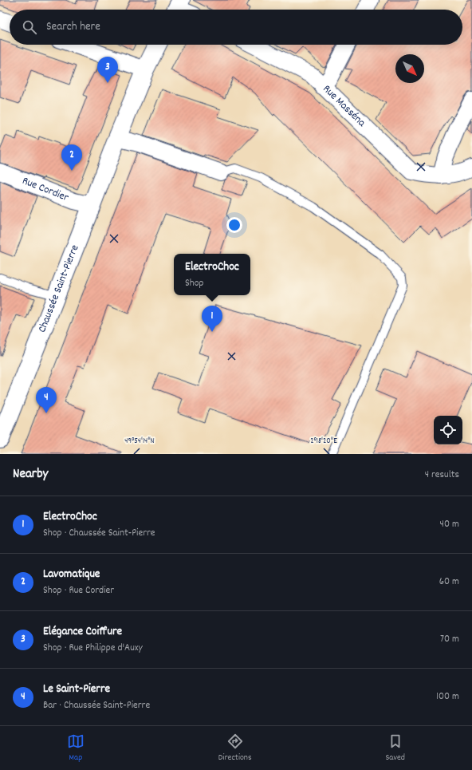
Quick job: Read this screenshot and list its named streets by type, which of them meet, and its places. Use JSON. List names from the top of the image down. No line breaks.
{"streets":{"main road":["Chaussée Saint-Pierre"],"street":["Rue Masséna","Rue Cordier"]},"crossings":[["Rue Cordier","Chaussée Saint-Pierre"]],"north":"bottom right","page":{"search":"Search here","pins":["3","2","1","4"],"popup":["ElectroChoc","Shop"],"heading":["Nearby","4 results"],"list":[{"mark":"1","name":"ElectroChoc","note":"Shop · Chaussée Saint-Pierre","value":"40 m"},{"mark":"2","name":"Lavomatique","note":"Shop · Rue Cordier","value":"60 m"},{"mark":"3","name":"Elégance Coiffure","note":"Shop · Rue Philippe d'Auxy","value":"70 m"},{"mark":"4","name":"Le Saint-Pierre","note":"Bar · Chaussée Saint-Pierre","value":"100 m"}],"nav":["Map","Directions","Saved"]},"coordinates":["49°54'14\"N","2°18'20\"E"]}
